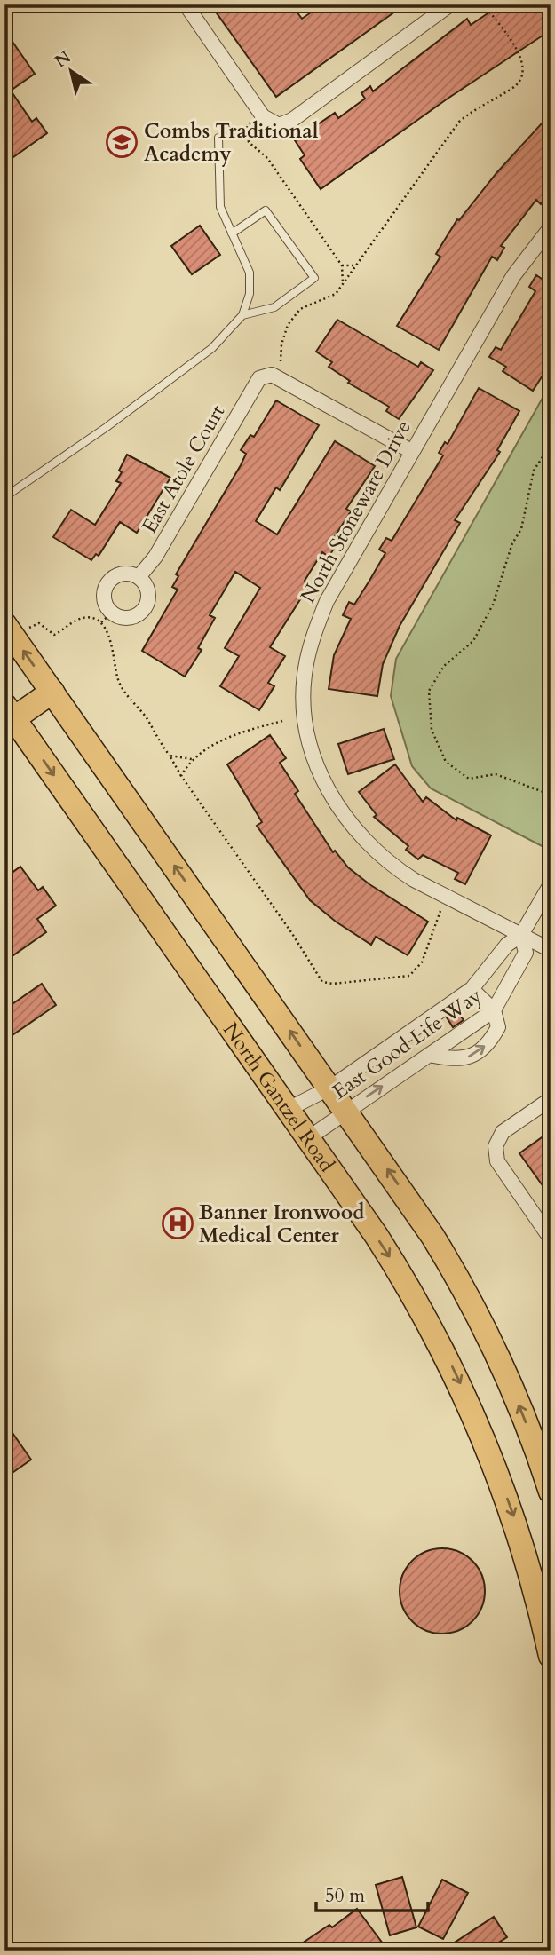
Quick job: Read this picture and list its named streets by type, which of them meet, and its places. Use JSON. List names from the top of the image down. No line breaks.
{"streets":{"main road":["North Gantzel Road"],"street":["East Atole Court","North Stoneware Drive","East Good Life Way"]},"crossings":[["North Stoneware Drive","East Good Life Way"],["East Good Life Way","North Gantzel Road"]],"places":{"school or university":["Combs Traditional Academy"],"hospital":["Banner Ironwood Medical Center"]},"scale_bar":"50 m","north":"top left"}
